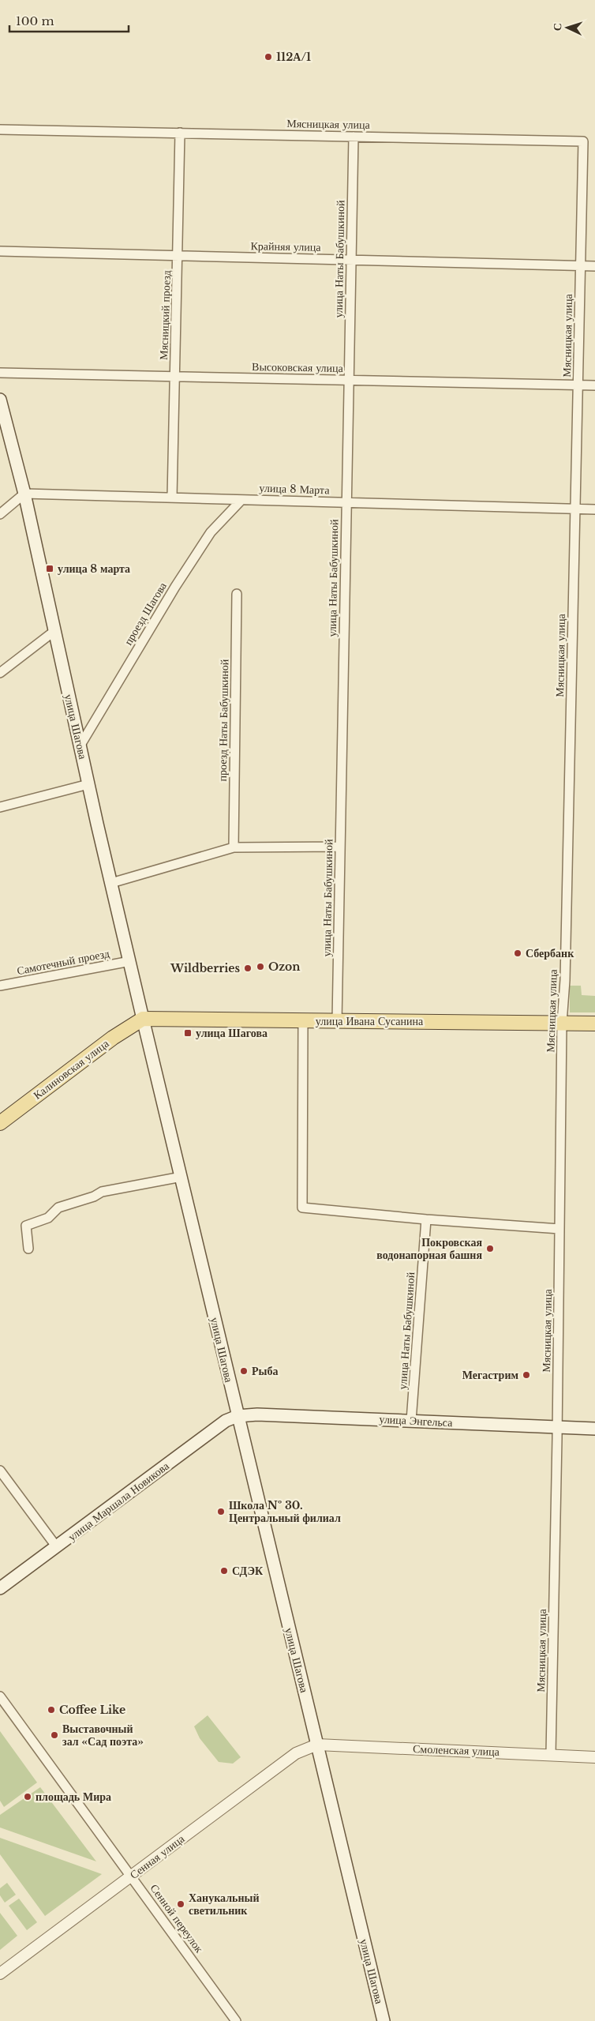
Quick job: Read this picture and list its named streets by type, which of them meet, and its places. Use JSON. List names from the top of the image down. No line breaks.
{"streets":{"main road":["улица Шагова","улица Ивана Сусанина","Калиновская улица","улица Энгельса","улица Маршала Новикова"],"street":["Мясницкая улица","Крайняя улица","улица Наты Бабушкиной","Мясницкий проезд","Высоковская улица","улица 8 Марта","проезд Шагова","проезд Наты Бабушкиной","Самотечный проезд","Смоленская улица","Сенная улица","Сенной переулок"]},"crossings":[["Мясницкая улица","Крайняя улица"],["Мясницкая улица","улица Наты Бабушкиной"],["Мясницкая улица","Мясницкий проезд"],["Мясницкая улица","Высоковская улица"],["Мясницкая улица","улица 8 Марта"],["Мясницкая улица","улица Ивана Сусанина"],["Мясницкая улица","улица Энгельса"],["Мясницкая улица","Смоленская улица"],["Крайняя улица","улица Наты Бабушкиной"],["Крайняя улица","Мясницкий проезд"],["улица Наты Бабушкиной","Высоковская улица"],["улица Наты Бабушкиной","улица 8 Марта"],["улица Наты Бабушкиной","улица Ивана Сусанина"],["улица Наты Бабушкиной","улица Энгельса"],["Мясницкий проезд","Высоковская улица"],["Мясницкий проезд","улица 8 Марта"],["улица 8 Марта","проезд Шагова"],["улица 8 Марта","улица Шагова"],["проезд Шагова","улица Шагова"],["улица Шагова","Самотечный проезд"],["улица Шагова","улица Ивана Сусанина"],["улица Шагова","Калиновская улица"],["улица Шагова","улица Энгельса"],["улица Шагова","улица Маршала Новикова"],["улица Шагова","Смоленская улица"],["улица Шагова","Сенная улица"],["улица Ивана Сусанина","Калиновская улица"],["улица Энгельса","улица Маршала Новикова"],["Смоленская улица","Сенная улица"],["Сенная улица","Сенной переулок"]],"places":{"other":["112А/1","Сбербанк","Ozon","Wildberries","Покровская водонапорная башня","Рыба","Мегастрим","Школа № 30. Центральный филиал","СДЭК","Coffee Like","Выставочный зал «Сад поэта»","площадь Мира","Ханукальный светильник"],"transit":["улица 8 марта","улица Шагова"]},"scale_bar":"100 m","north":"left"}
